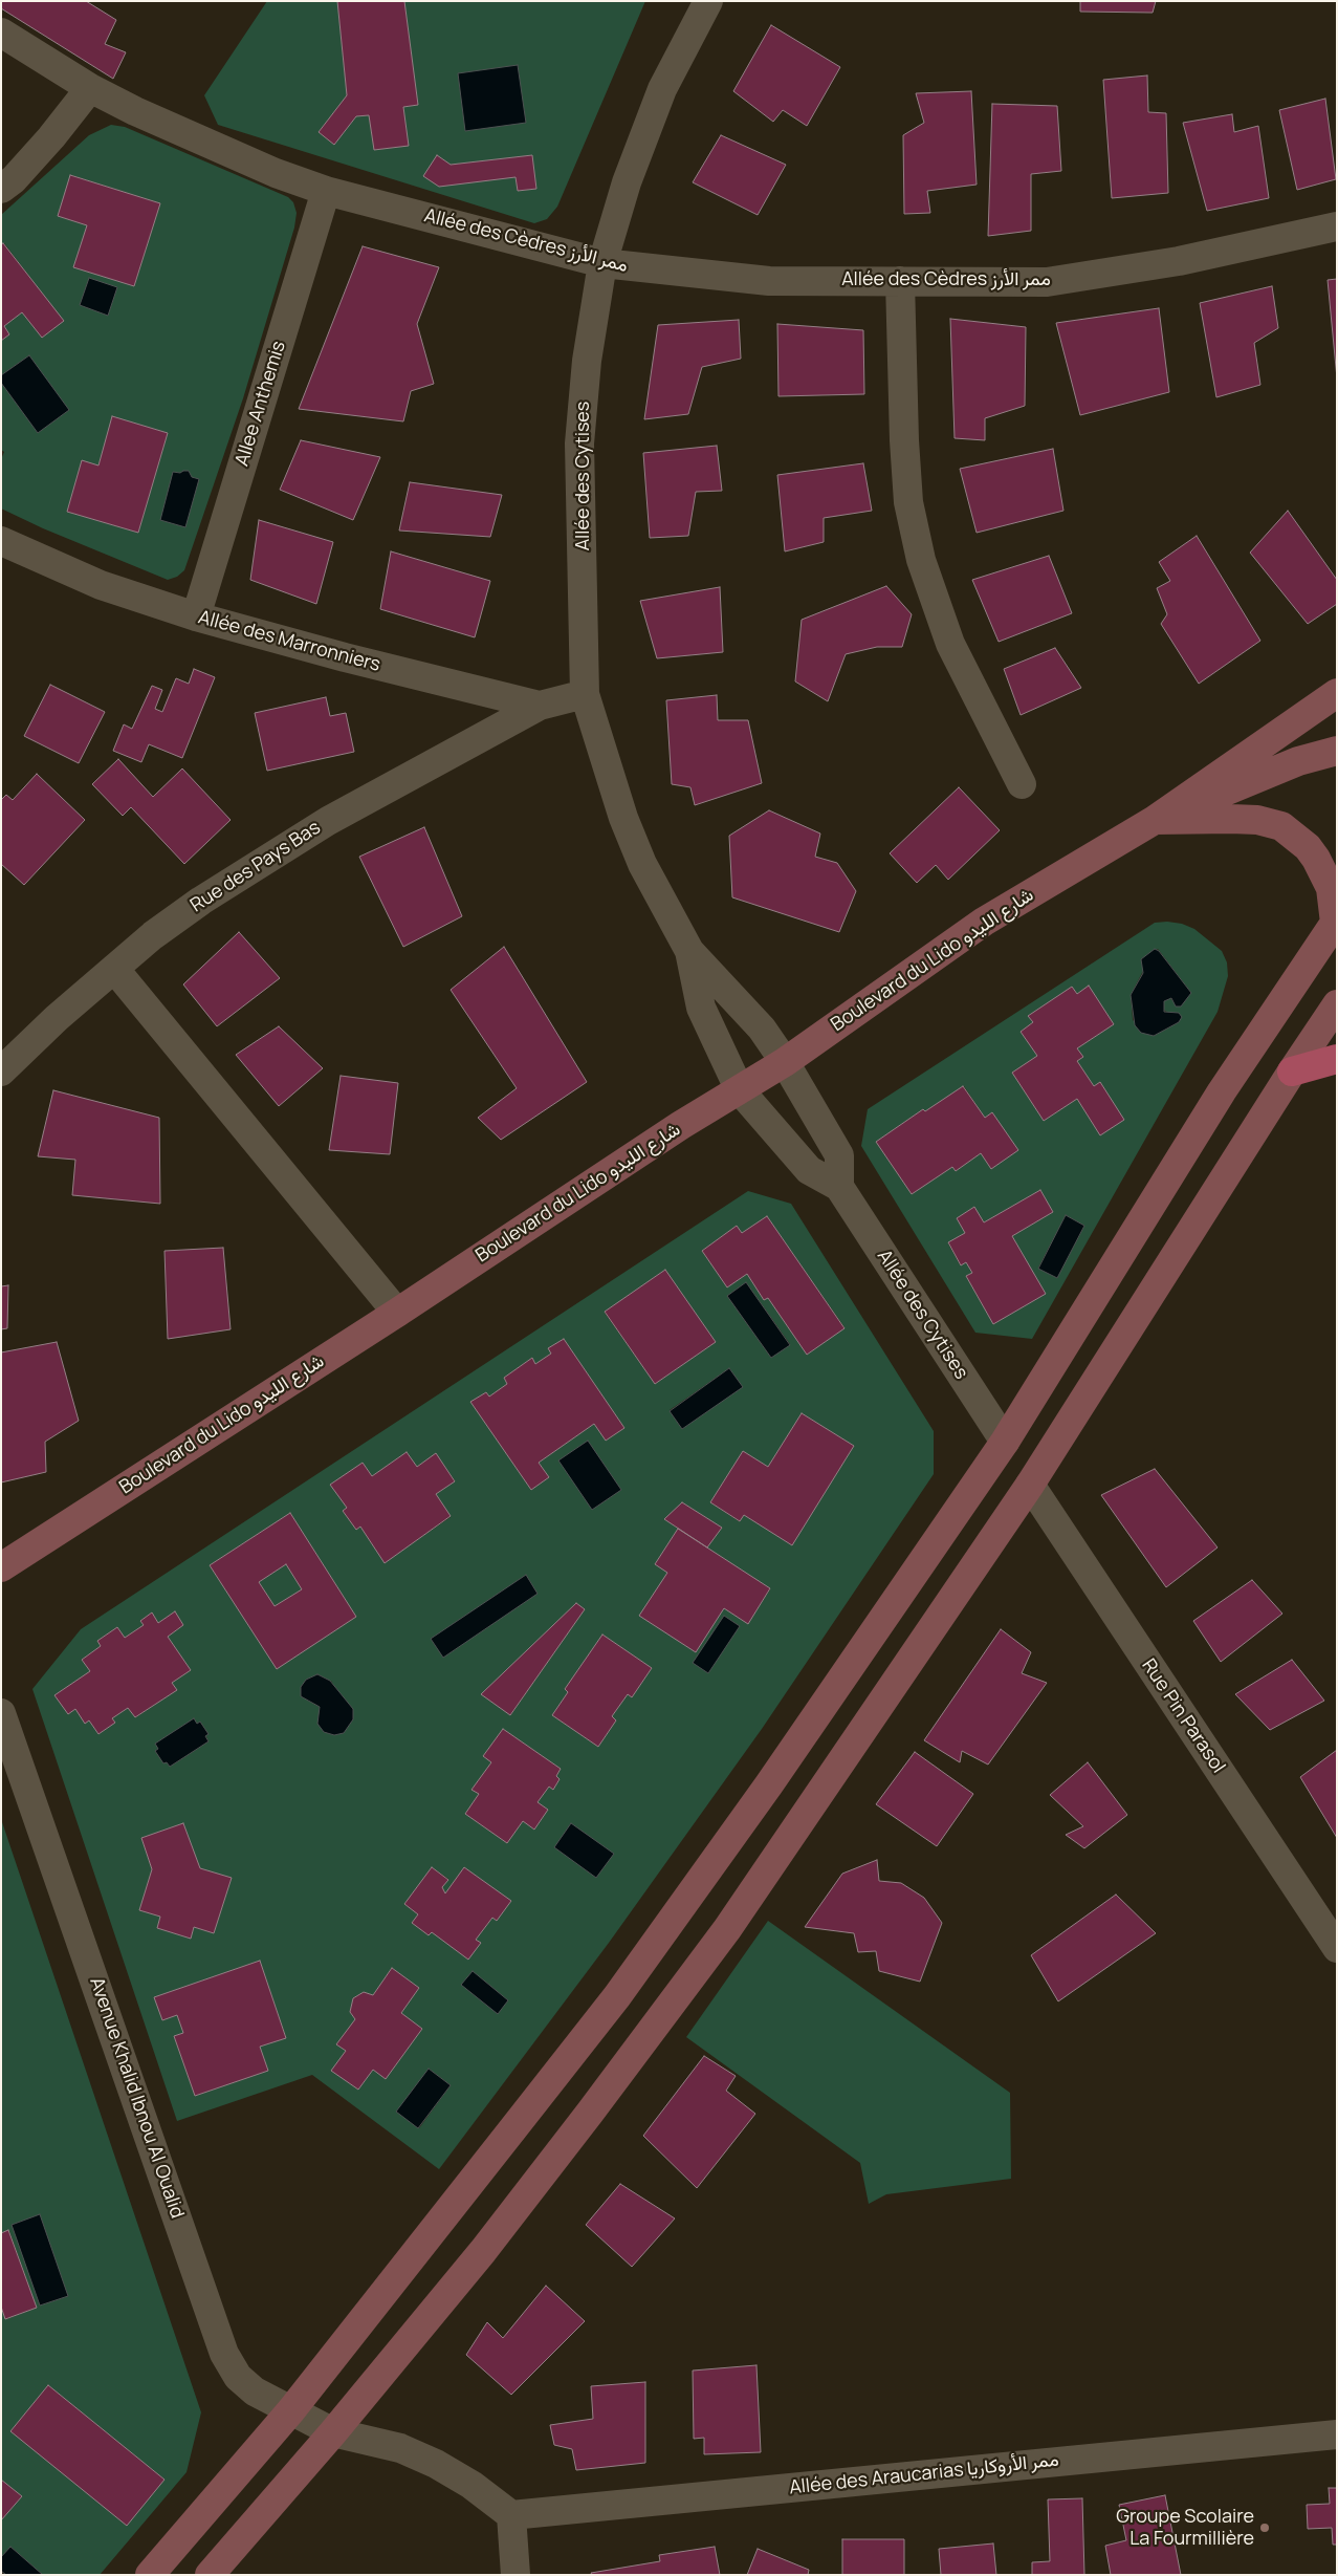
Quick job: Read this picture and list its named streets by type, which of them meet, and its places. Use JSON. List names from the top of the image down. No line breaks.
{"streets":{"main road":["Boulevard du Lido شارع الليدو"],"street":["Allée des Cèdres ممر الأرز","Allee Anthemis","Allée des Cytises","Allée des Marronniers","Rue des Pays Bas","Rue Pin Parasol","Avenue Khalid Ibnou Al Oualid","Allée des Araucarias ممر الأروكاريا"]},"crossings":[["Allée des Cèdres ممر الأرز","Allee Anthemis"],["Allée des Cèdres ممر الأرز","Allée des Cytises"],["Allee Anthemis","Allée des Marronniers"],["Allée des Cytises","Allée des Marronniers"],["Allée des Cytises","Boulevard du Lido شارع الليدو"],["Allée des Marronniers","Rue des Pays Bas"],["Avenue Khalid Ibnou Al Oualid","Allée des Araucarias ممر الأروكاريا"]],"places":["Groupe Scolaire La Fourmillière"]}
